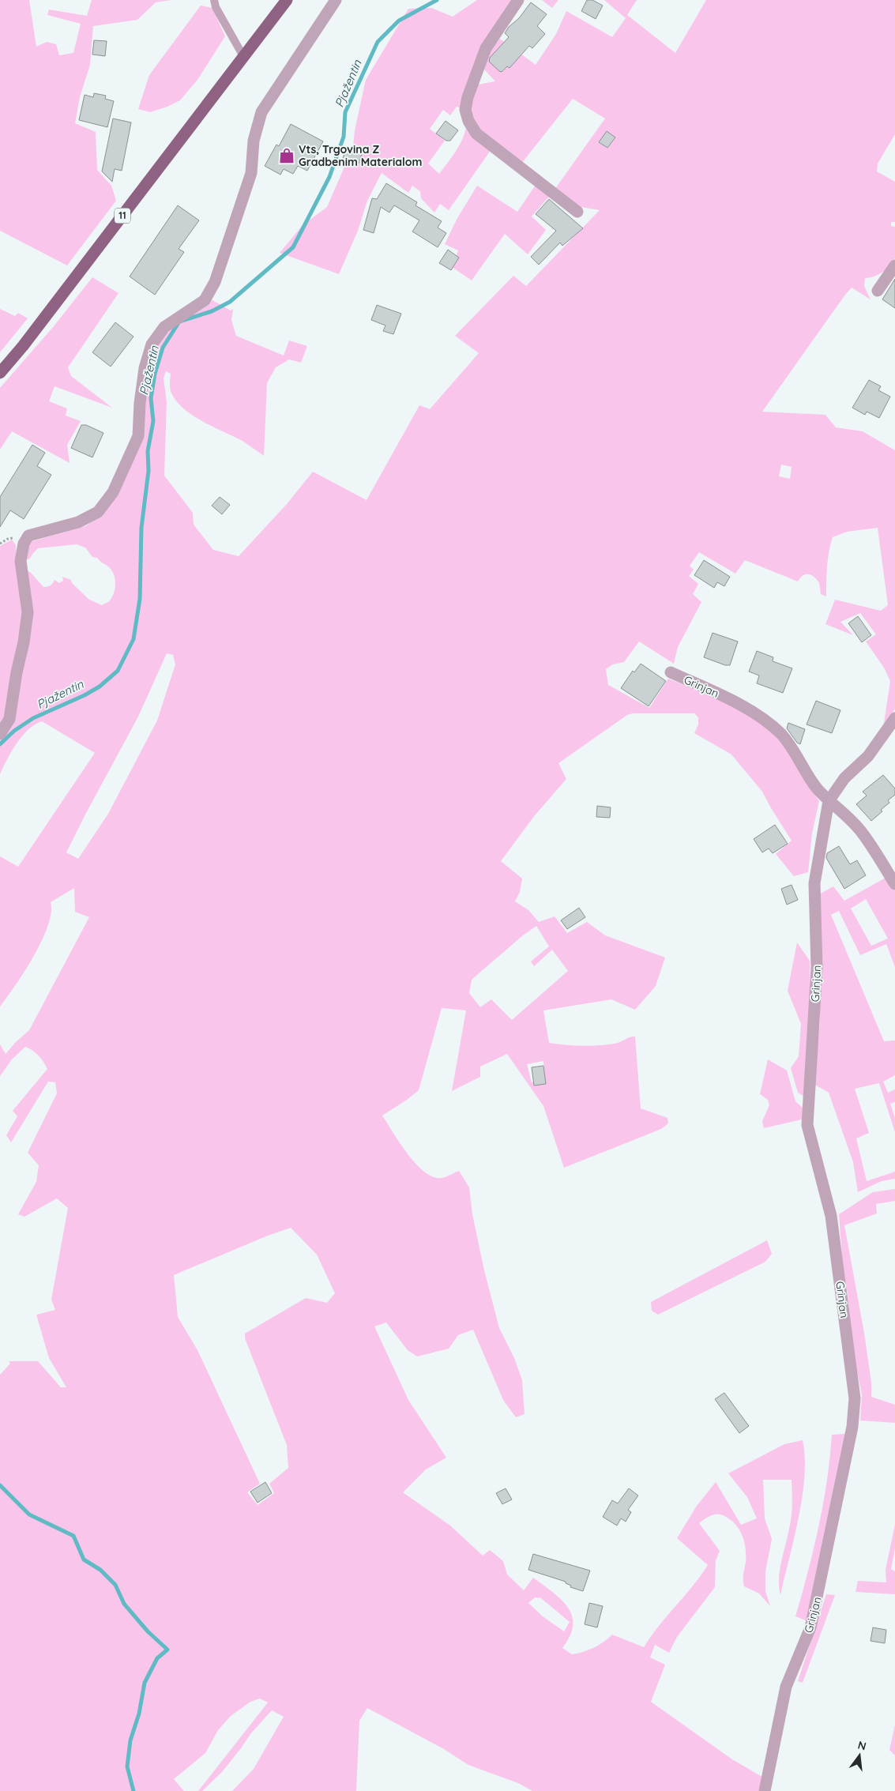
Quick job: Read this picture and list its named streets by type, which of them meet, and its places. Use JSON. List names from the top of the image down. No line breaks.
{"streets":{"main road":["11"],"street":["Grinjan"]},"water":["Pjažentin"],"places":{"shop":["Vts, Trgovina Z Gradbenim Materialom"]},"north":"top"}
